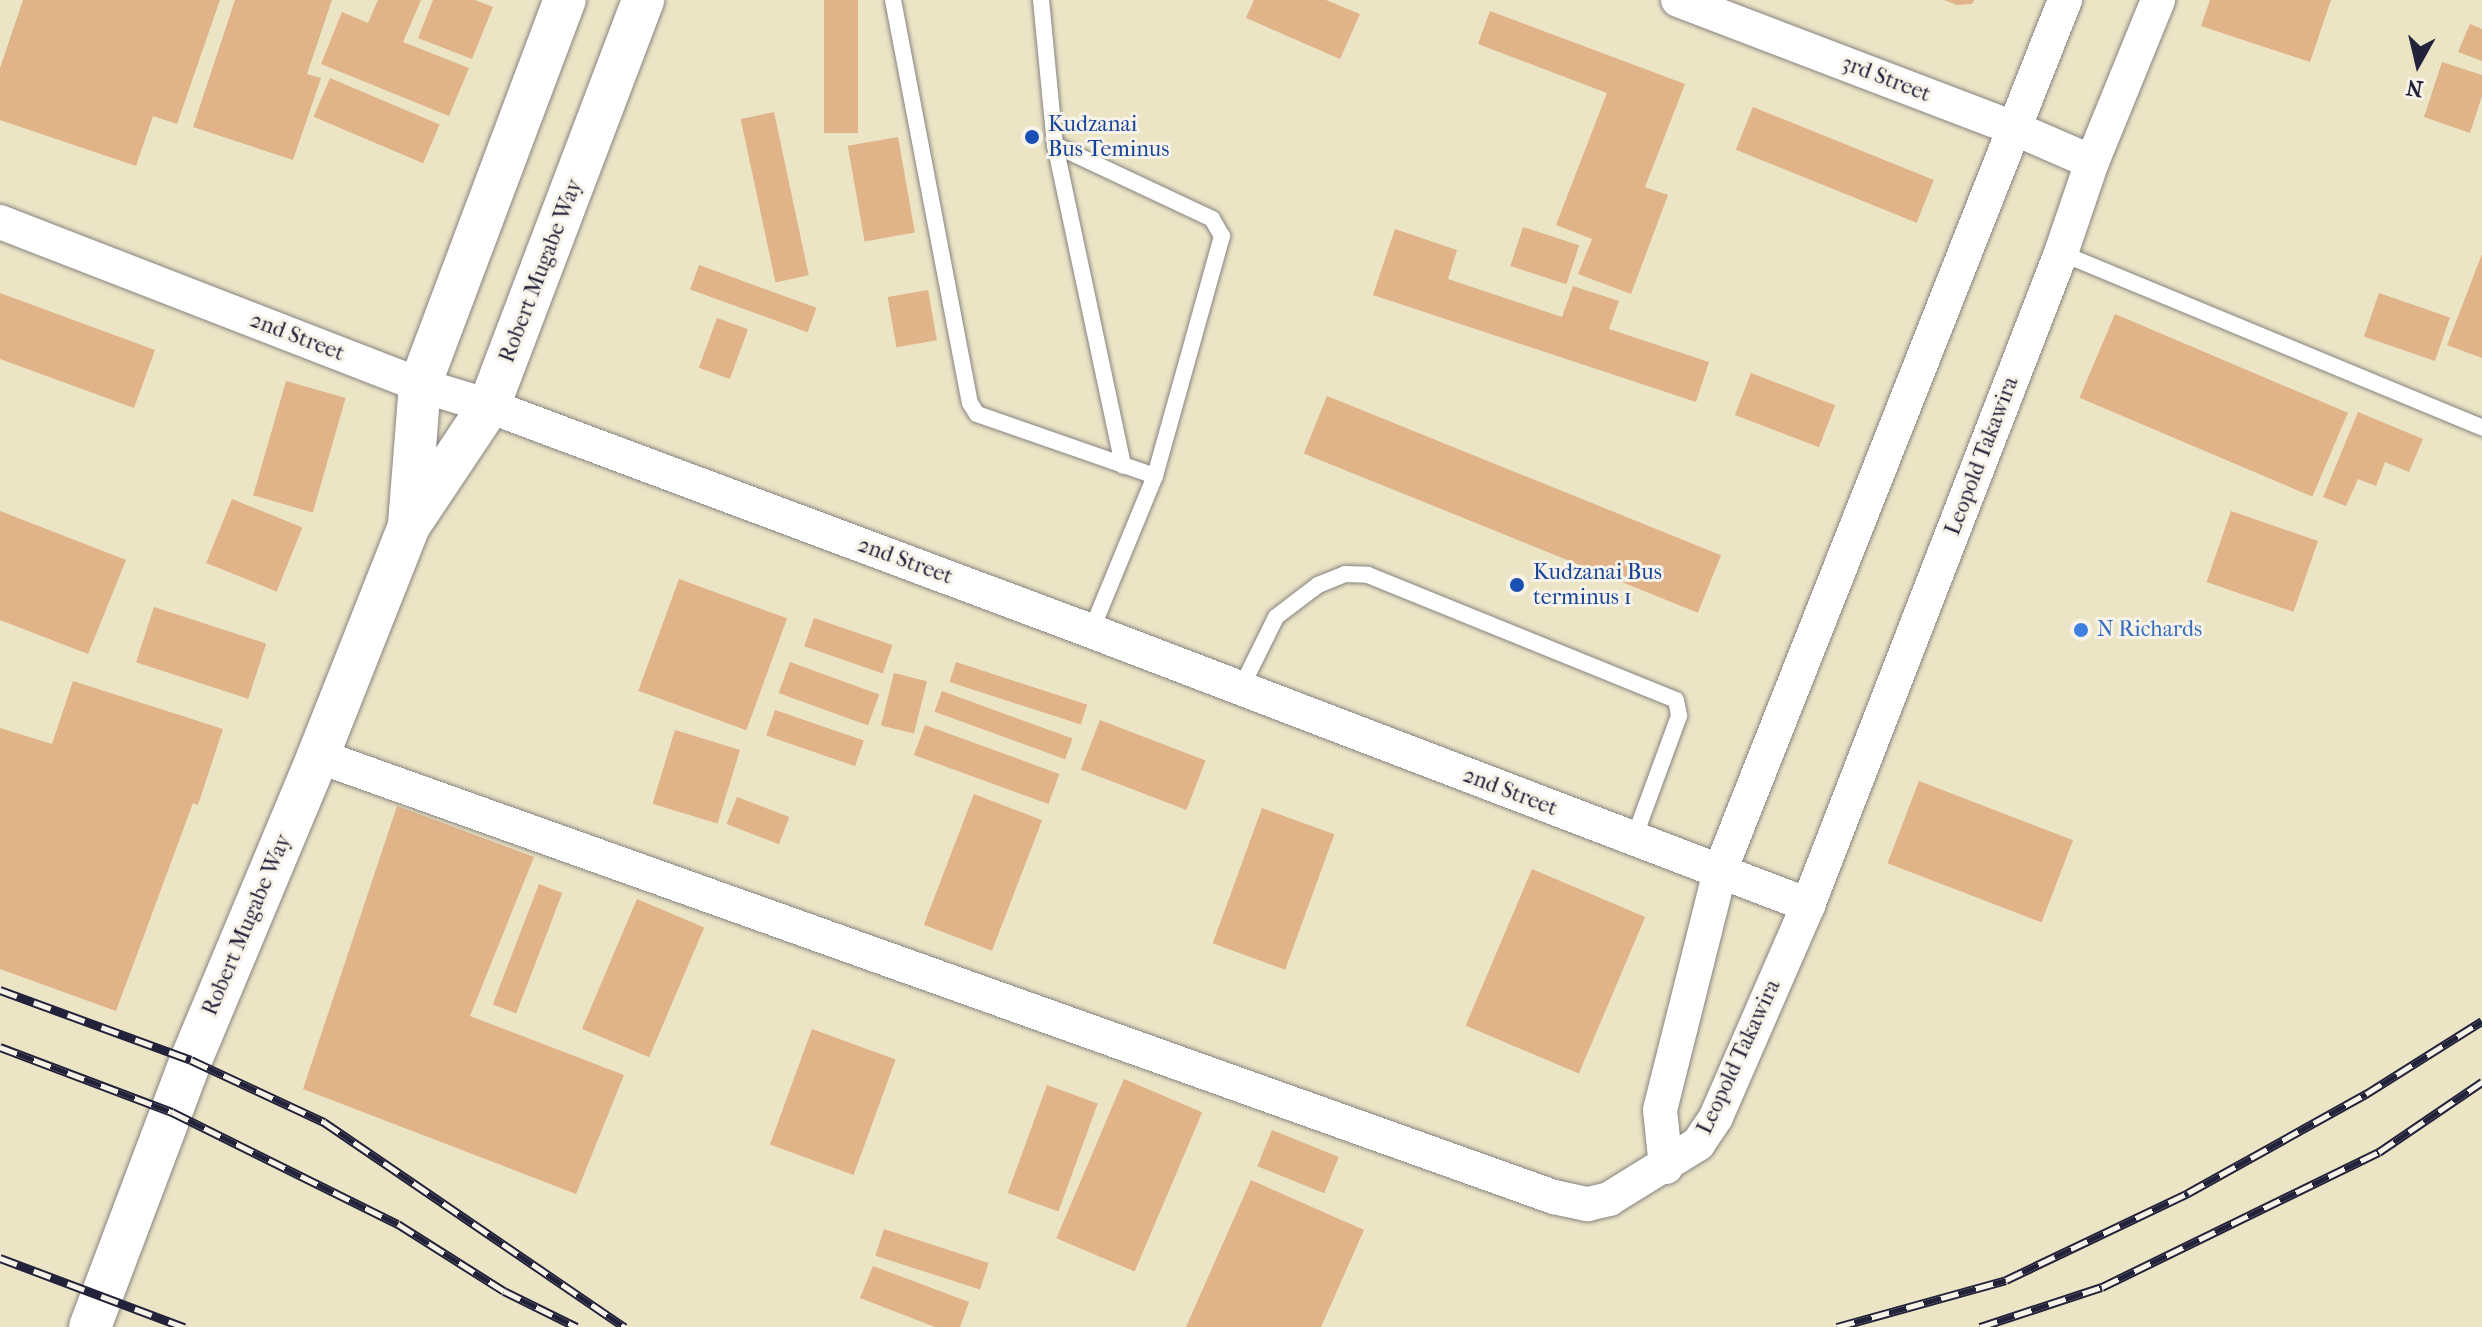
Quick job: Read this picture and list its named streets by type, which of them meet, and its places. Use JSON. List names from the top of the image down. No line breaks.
{"streets":{"street":["3rd Street","Robert Mugabe Way","2nd Street","Leopold Takawira"]},"crossings":[["3rd Street","Leopold Takawira"],["Robert Mugabe Way","2nd Street"],["2nd Street","Leopold Takawira"]],"places":["Kudzanai Bus Teminus","Kudzanai Bus terminus 1","N Richards"],"north":"bottom"}
